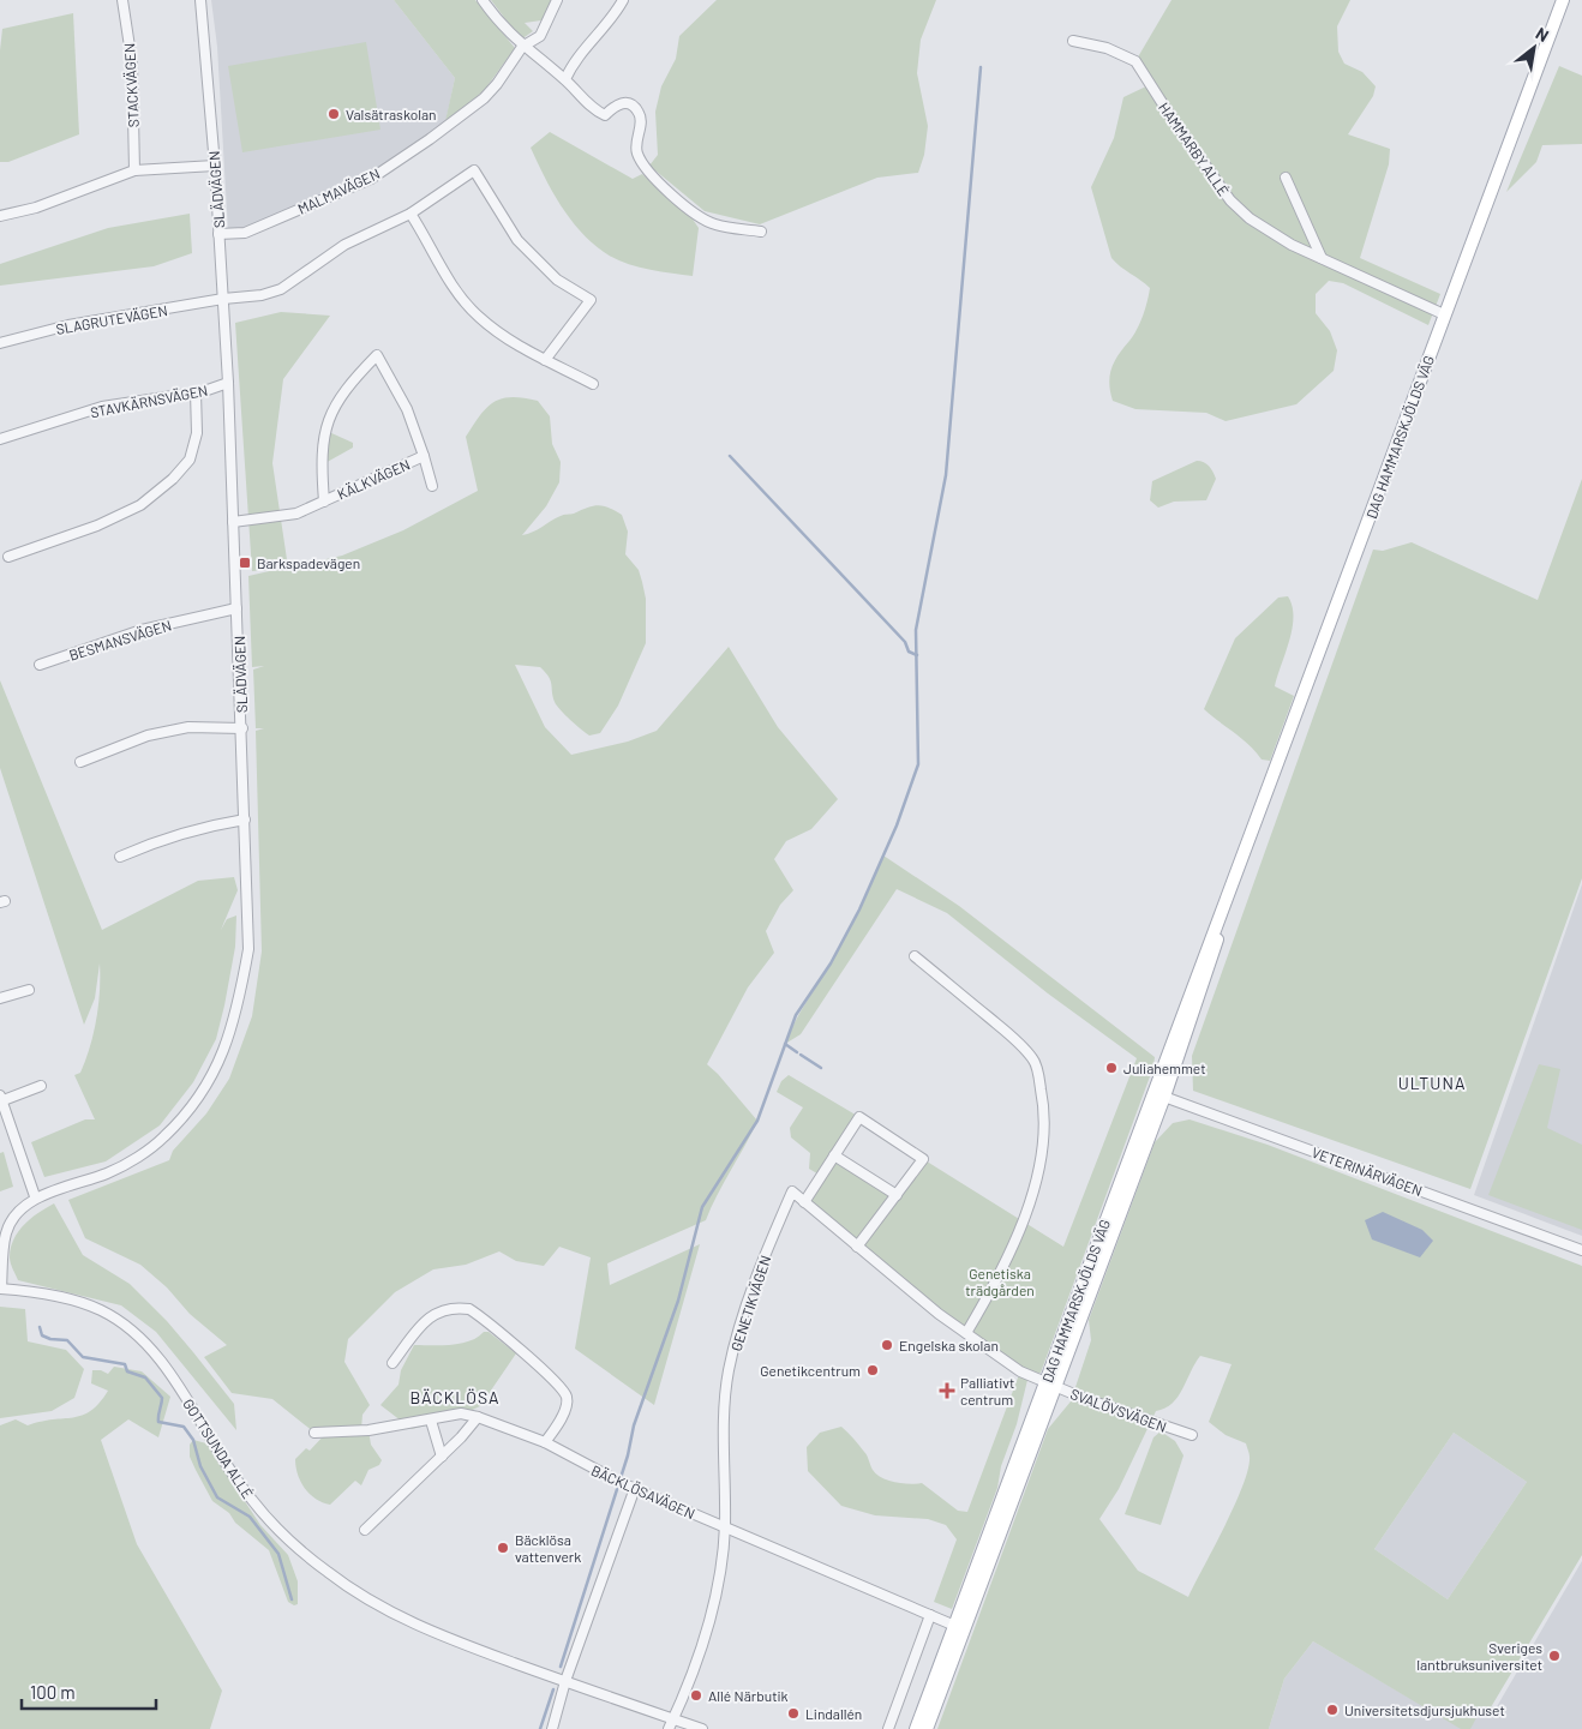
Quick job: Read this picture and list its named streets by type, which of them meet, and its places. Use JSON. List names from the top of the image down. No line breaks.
{"streets":{"main road":["DAG HAMMARSKJÖLDS VÄG"],"street":["STACKVÄGEN","HAMMARBY ALLÉ","SLÄDVÄGEN","MALMAVÄGEN","SLAGRUTEVÄGEN","STAVKÄRNSVÄGEN","KÄLKVÄGEN","BESMANSVÄGEN","VETERINÄRVÄGEN","GENETIKVÄGEN","SVALÖVSVÄGEN","GOTTSUNDA ALLÉ","BÄCKLÖSAVÄGEN"]},"crossings":[["HAMMARBY ALLÉ","DAG HAMMARSKJÖLDS VÄG"],["SLÄDVÄGEN","MALMAVÄGEN"],["SLÄDVÄGEN","SLAGRUTEVÄGEN"],["SLÄDVÄGEN","STAVKÄRNSVÄGEN"],["SLÄDVÄGEN","KÄLKVÄGEN"],["SLÄDVÄGEN","BESMANSVÄGEN"],["DAG HAMMARSKJÖLDS VÄG","VETERINÄRVÄGEN"],["DAG HAMMARSKJÖLDS VÄG","SVALÖVSVÄGEN"],["DAG HAMMARSKJÖLDS VÄG","BÄCKLÖSAVÄGEN"],["GENETIKVÄGEN","GOTTSUNDA ALLÉ"],["GENETIKVÄGEN","BÄCKLÖSAVÄGEN"]],"districts":["ULTUNA","BÄCKLÖSA"],"parks":["Genetiska trädgården"],"places":{"other":["Valsätraskolan","Juliahemmet","Engelska skolan","Genetikcentrum","Bäcklösa vattenverk","Sveriges lantbruksuniversitet","Allé Närbutik","Universitetsdjursjukhuset","Lindallén"],"transit":["Barkspadevägen"],"health":["Palliativt centrum"]},"scale_bar":"100 m","north":"top right"}
